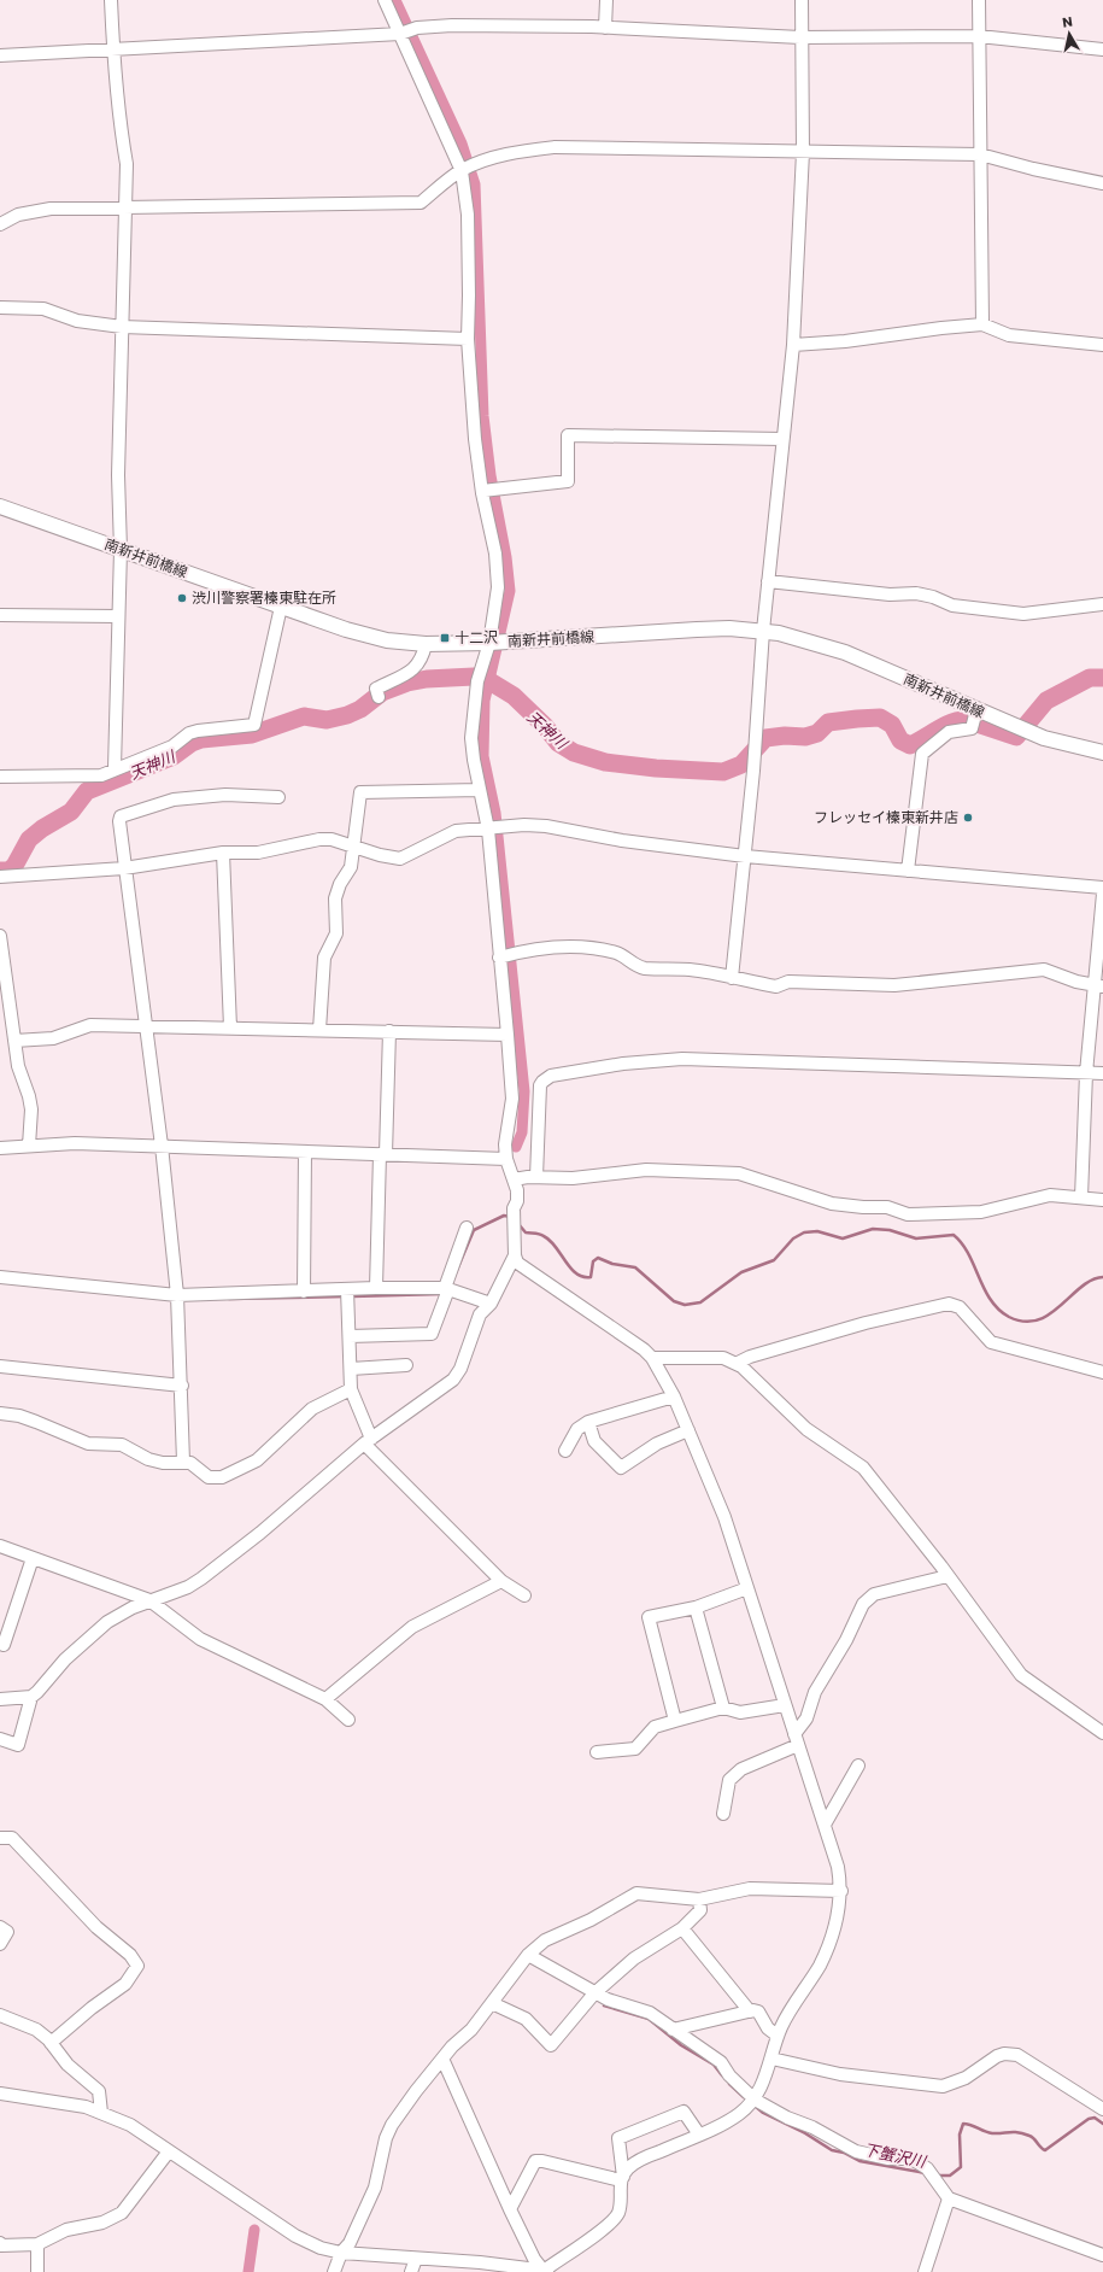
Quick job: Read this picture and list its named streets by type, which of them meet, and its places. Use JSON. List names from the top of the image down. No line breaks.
{"streets":{"main road":["南新井前橋線"]},"water":["天神川","下蟹沢川"],"places":{"other":["渋川警察署榛東駐在所","フレッセイ榛東新井店"],"transit":["十二沢"]},"north":"top"}
